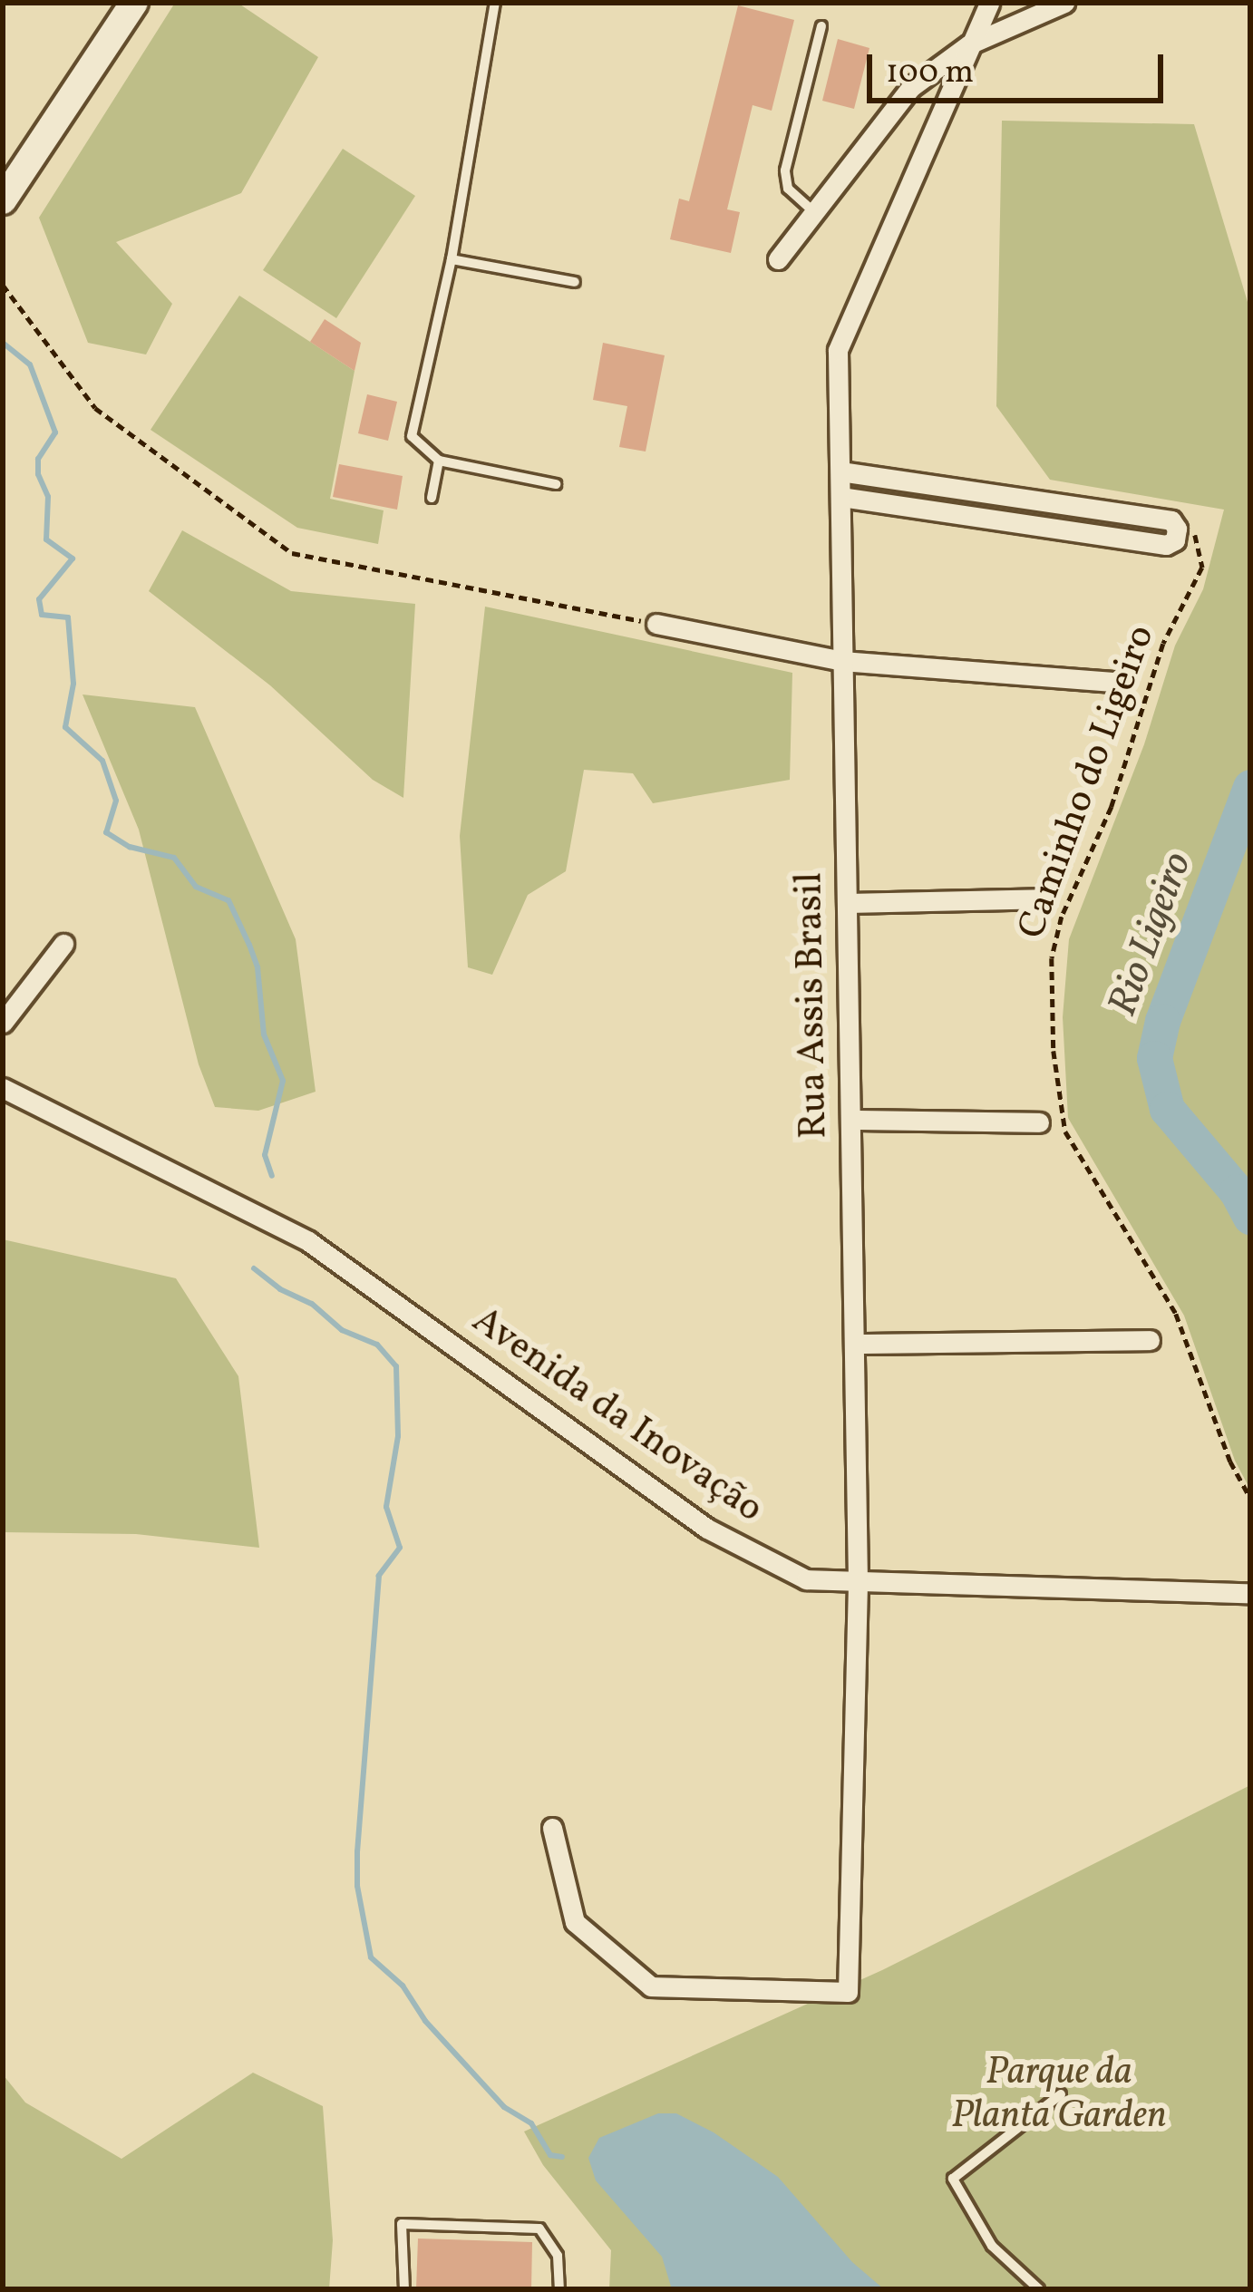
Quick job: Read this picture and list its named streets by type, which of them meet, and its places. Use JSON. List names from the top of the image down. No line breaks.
{"streets":{"street":["Rua Assis Brasil","Avenida da Inovação"],"path":["Caminho do Ligeiro"]},"crossings":[["Rua Assis Brasil","Avenida da Inovação"]],"water":["Rio Ligeiro"],"parks":["Parque da Planta Garden"],"scale_bar":"100 m"}
